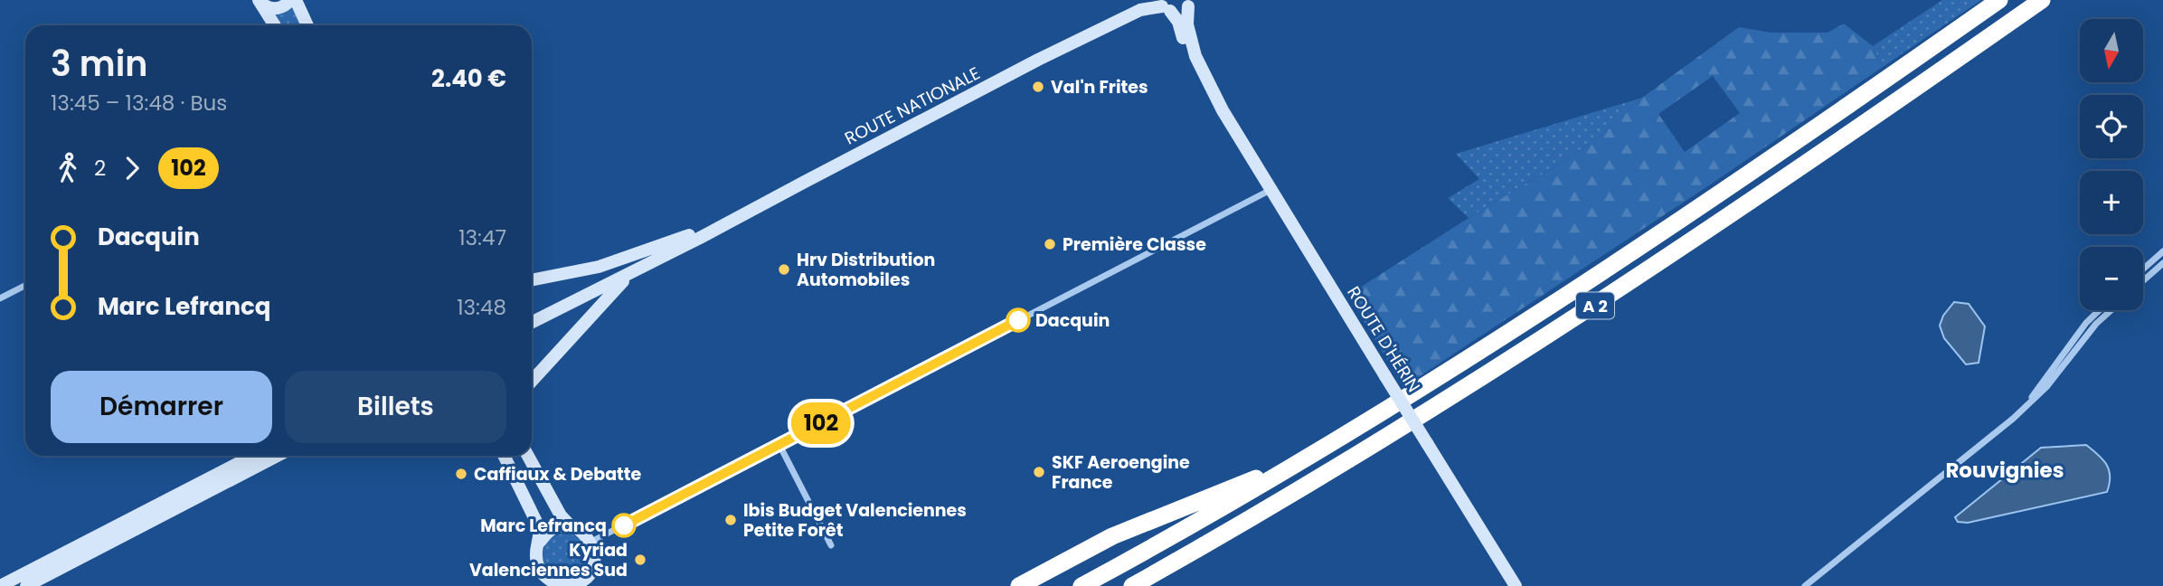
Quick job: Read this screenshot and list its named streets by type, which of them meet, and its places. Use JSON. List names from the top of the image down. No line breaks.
{"streets":{"highway":["A 2"],"main road":["ROUTE NATIONALE","ROUTE D'HÉRIN"]},"crossings":[["ROUTE NATIONALE","ROUTE D'HÉRIN"]],"districts":["Rouvignies"],"places":["Val'n Frites","Première Classe","Hrv Distribution Automobiles","Dacquin","SKF Aeroengine France","Caffiaux & Debatte","Ibis Budget Valenciennes Petite Forêt","Marc Lefrancq","Kyriad Valenciennes Sud"],"lines":["bus line 102"],"north":"bottom","page":{"on_map":"102","map_buttons":["+","−"],"heading":["3 min","13:45 – 13:48 · Bus","2.40 €"],"legs":["2","102"],"list":[{"name":"Dacquin","value":"13:47"},{"name":"Marc Lefrancq","value":"13:48"}],"buttons":["Démarrer","Billets"]}}
